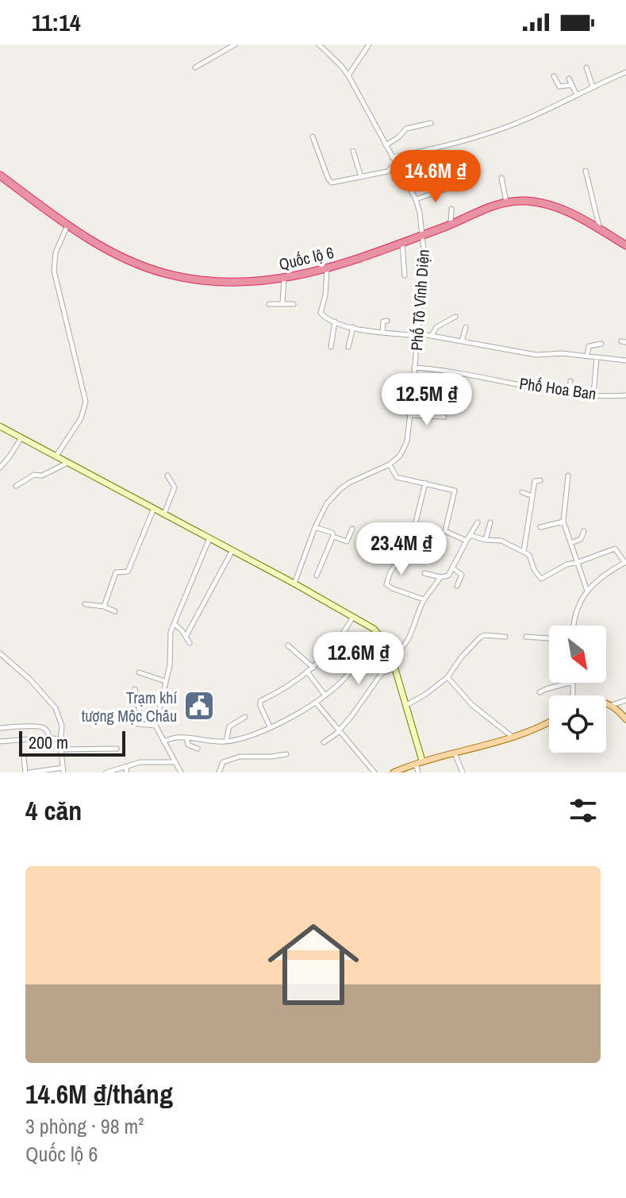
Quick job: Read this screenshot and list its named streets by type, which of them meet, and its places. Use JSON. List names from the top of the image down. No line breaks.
{"streets":{"highway":["Quốc lộ 6"],"street":["Phố Tô Vĩnh Diện","Phố Hoa Ban"]},"crossings":[["Quốc lộ 6","Phố Tô Vĩnh Diện"],["Phố Tô Vĩnh Diện","Phố Hoa Ban"]],"places":{"public building":["Trạm khí tượng Mộc Châu"]},"scale_bar":"200 m","north":"bottom right","page":{"status":"11:14","price":["14.6M ₫","12.5M ₫","23.4M ₫","12.6M ₫"],"scale":"200 m","heading":"4 căn","list":[{"name":"14.6M ₫/tháng","note":"3 phòng · 98 m² · Quốc lộ 6"}]}}
